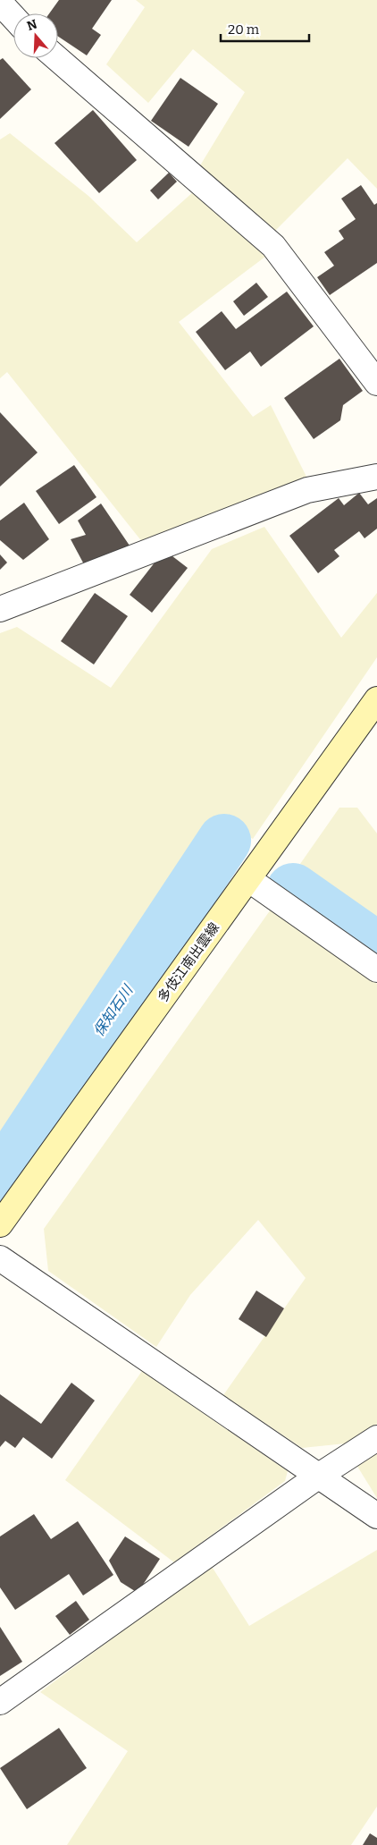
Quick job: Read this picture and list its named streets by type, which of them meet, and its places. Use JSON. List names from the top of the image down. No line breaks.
{"streets":{"main road":["多伎江南出雲線"]},"water":["保知石川"],"scale_bar":"20 m","north":"top"}
